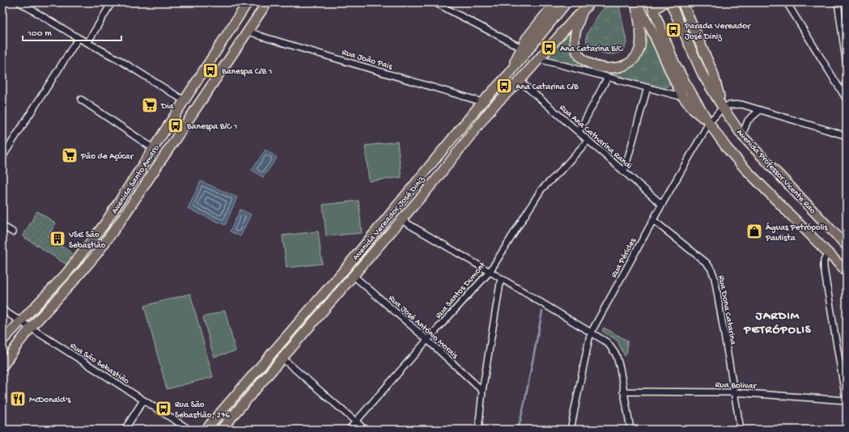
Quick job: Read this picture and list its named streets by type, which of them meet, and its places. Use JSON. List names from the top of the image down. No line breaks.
{"streets":{"main road":["Avenida Professor Vicente Rao","Avenida Santo Amaro","Avenida Vereador José Diniz"],"street":["Rua João Pais","Rua Ana Catharina Randi","Rua Péricles","Rua Santos Dumont","Rua Dona Catarina","Rua José Antônio Morais","Rua São Sebastião","Rua Bolivar"]},"crossings":[["Rua João Pais","Avenida Santo Amaro"],["Rua João Pais","Avenida Vereador José Diniz"],["Rua Ana Catharina Randi","Avenida Vereador José Diniz"],["Rua Ana Catharina Randi","Rua Péricles"],["Rua Ana Catharina Randi","Rua Santos Dumont"],["Avenida Professor Vicente Rao","Rua Péricles"],["Avenida Santo Amaro","Rua São Sebastião"],["Avenida Vereador José Diniz","Rua José Antônio Morais"],["Rua Péricles","Rua Dona Catarina"],["Rua Santos Dumont","Rua José Antônio Morais"],["Rua Dona Catarina","Rua Bolivar"]],"districts":["JARDIM PETRÓPOLIS"],"places":{"bus stop":["Parada Vereador José Diniz","Ana Catarina B/C","Banespa C/B 1","Ana Catarina C/B","Banespa B/C 1","Rua São Sebastião, 276"],"supermarket":["Dia","Pão de Açúcar"],"shop":["Águas Petrópolis Paulista"],"building":["VSE São Sebastião"],"restaurant":["McDonald's"]},"scale_bar":"100 m"}
